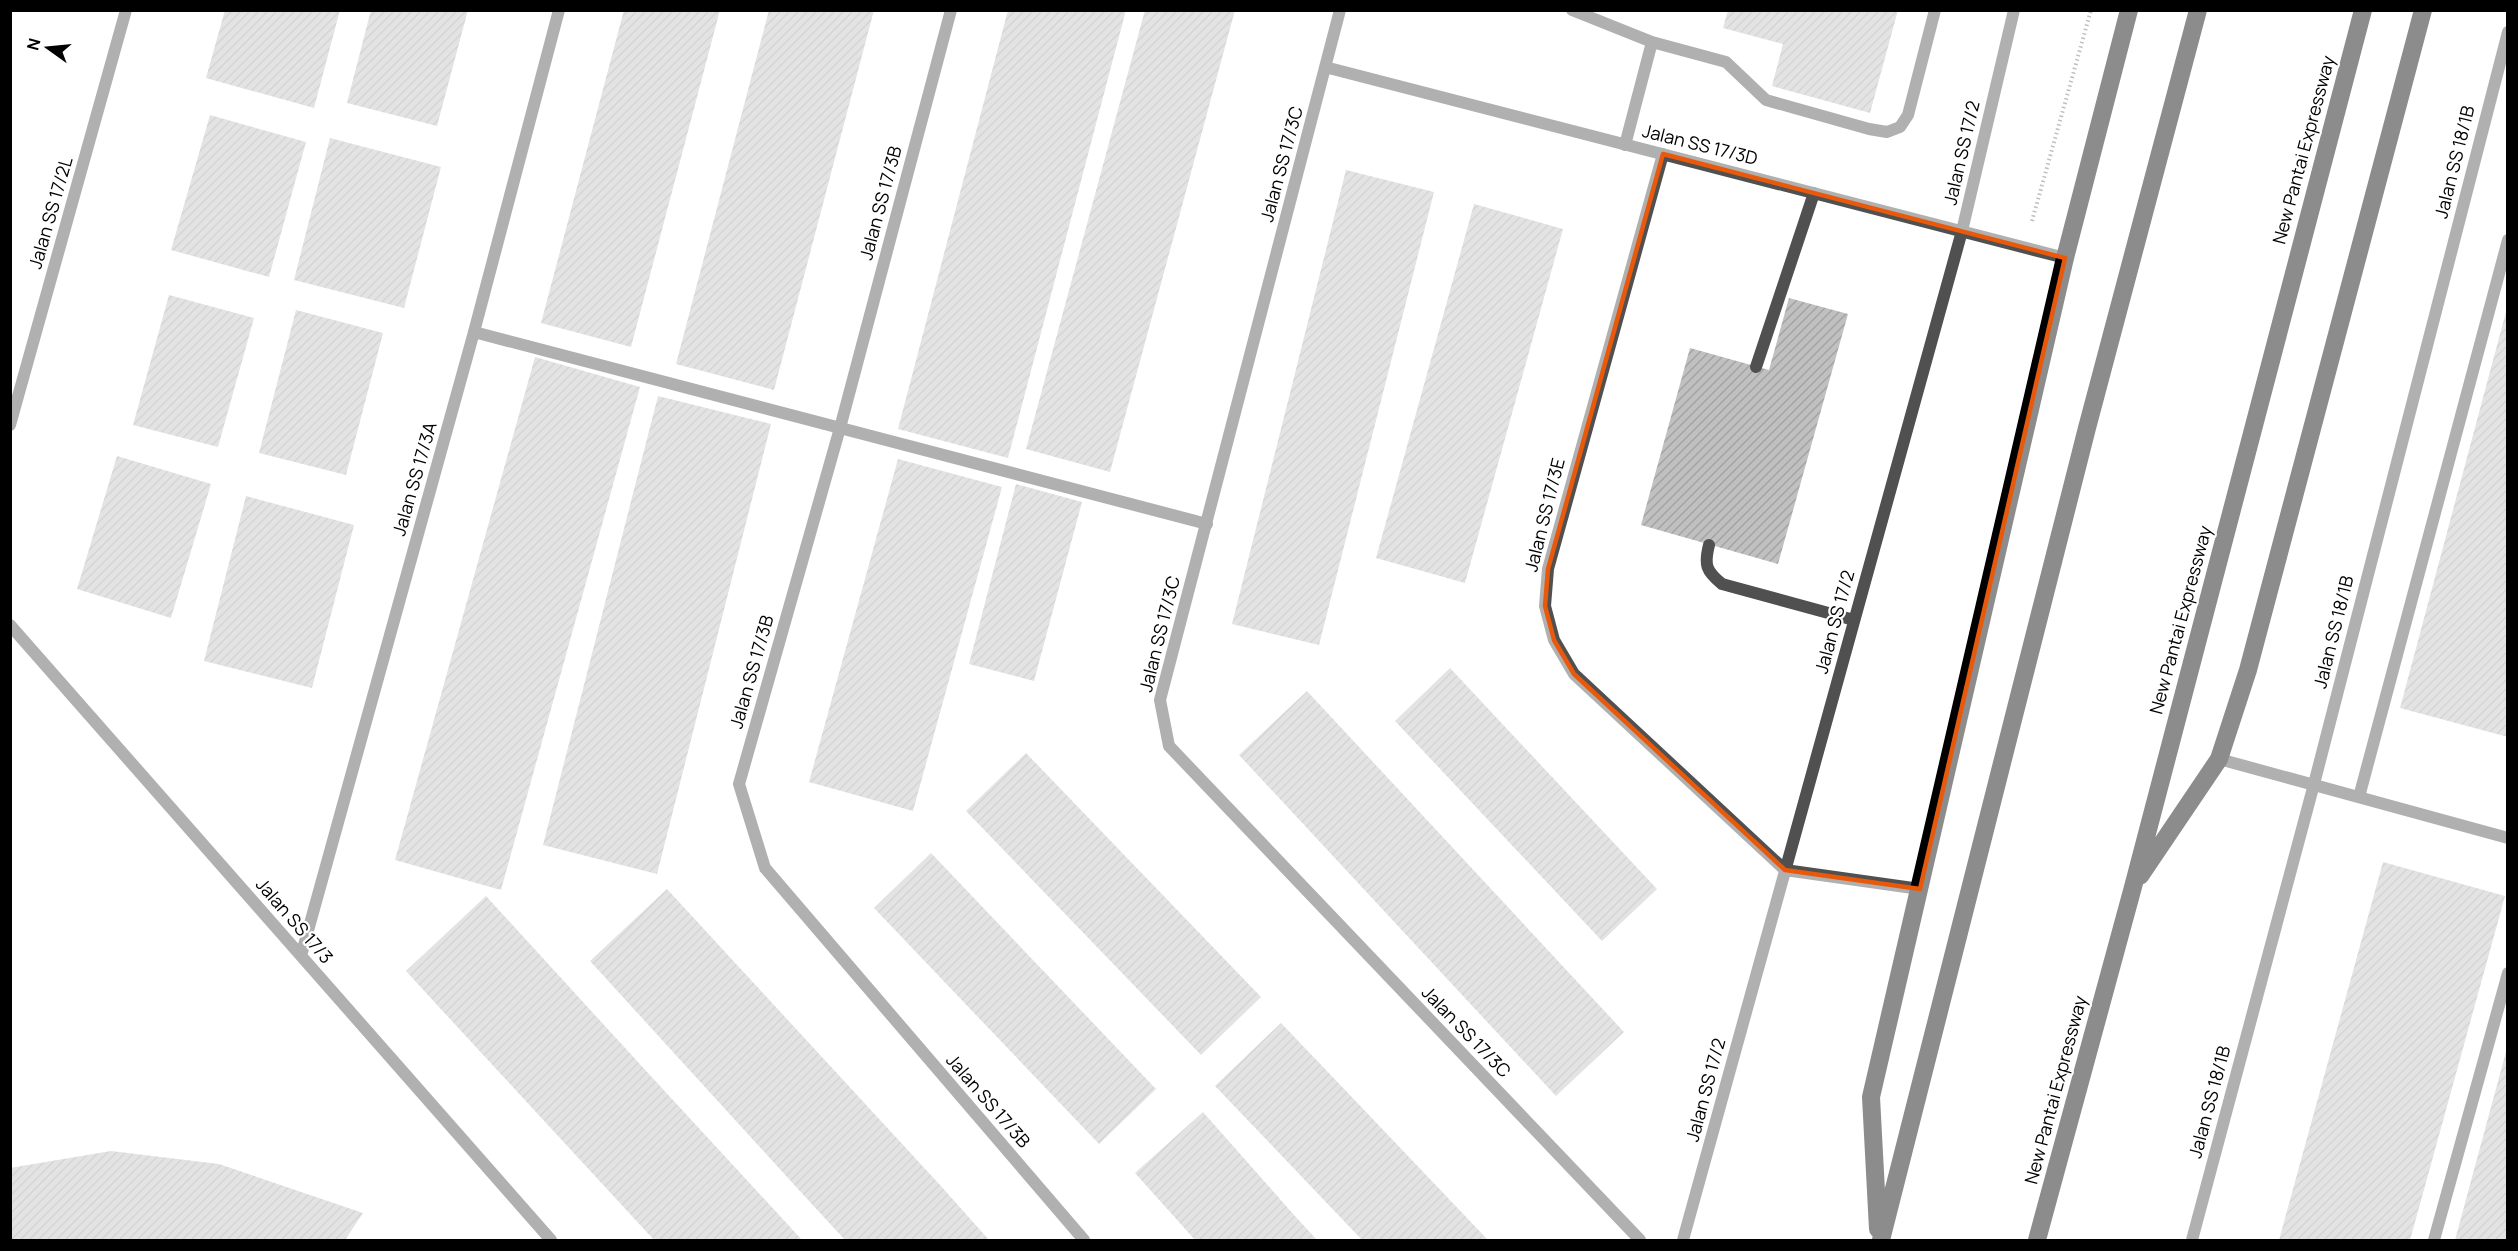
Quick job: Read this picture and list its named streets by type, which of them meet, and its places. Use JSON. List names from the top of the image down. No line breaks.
{"streets":{"highway":["New Pantai Expressway"],"street":["Jalan SS 17/3D","Jalan SS 17/2","Jalan SS 18/1B","Jalan SS 17/3C","Jalan SS 17/3B","Jalan SS 17/2L","Jalan SS 17/3A","Jalan SS 17/3E","Jalan SS 17/3"]},"crossings":[["Jalan SS 17/3D","Jalan SS 17/2"],["Jalan SS 17/3D","Jalan SS 17/3C"],["Jalan SS 17/3D","Jalan SS 17/3E"],["Jalan SS 17/2","Jalan SS 17/3E"],["Jalan SS 17/3A","Jalan SS 17/3"]],"north":"left"}
